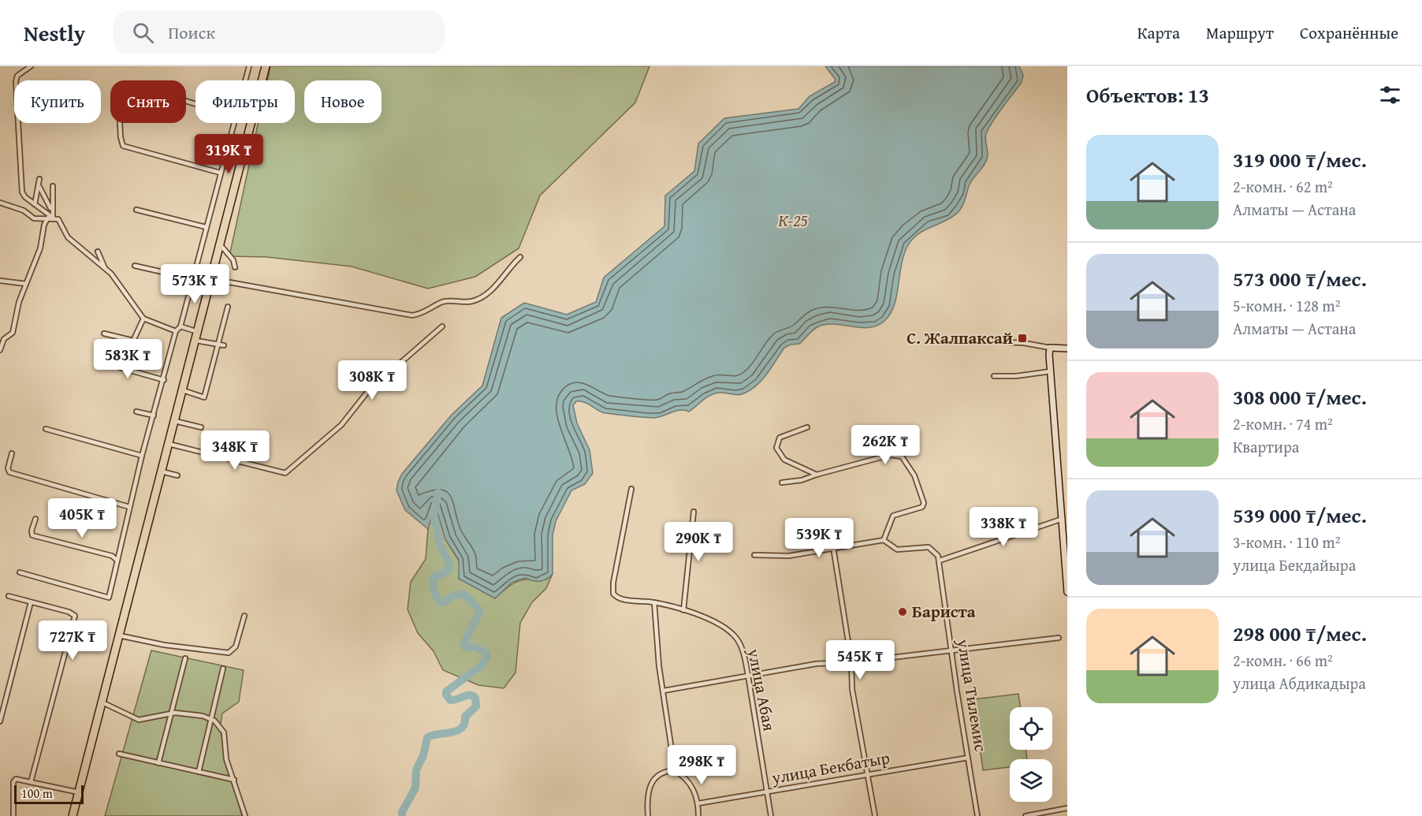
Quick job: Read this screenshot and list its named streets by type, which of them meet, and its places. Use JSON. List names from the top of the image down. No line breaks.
{"streets":{"street":["улица Абая","улица Тилемис","улица Бекбатыр"]},"crossings":[["улица Абая","улица Бекбатыр"],["улица Тилемис","улица Бекбатыр"]],"water":["К-25"],"places":{"transit":["С. Жалпаксай"],"other":["Бариста"]},"scale_bar":"100 m","page":{"header":"Nestly","search":"Поиск","nav":["Карта","Маршрут","Сохранённые"],"heading":"Объектов: 13","chip":["Купить","Снять","Фильтры","Новое"],"list":[{"name":"319 000 ₸/мес.","note":"2-комн. · 62 m² · Алматы — Астана"},{"name":"573 000 ₸/мес.","note":"5-комн. · 128 m² · Алматы — Астана"},{"name":"308 000 ₸/мес.","note":"2-комн. · 74 m² · Квартира"},{"name":"539 000 ₸/мес.","note":"3-комн. · 110 m² · улица Бекдайыра"},{"name":"298 000 ₸/мес.","note":"2-комн. · 66 m² · улица Абдикадыра"}],"price":["319K ₸","573K ₸","583K ₸","308K ₸","262K ₸","348K ₸","405K ₸","338K ₸","539K ₸","290K ₸","727K ₸","545K ₸","298K ₸"],"scale":"100 m"}}
